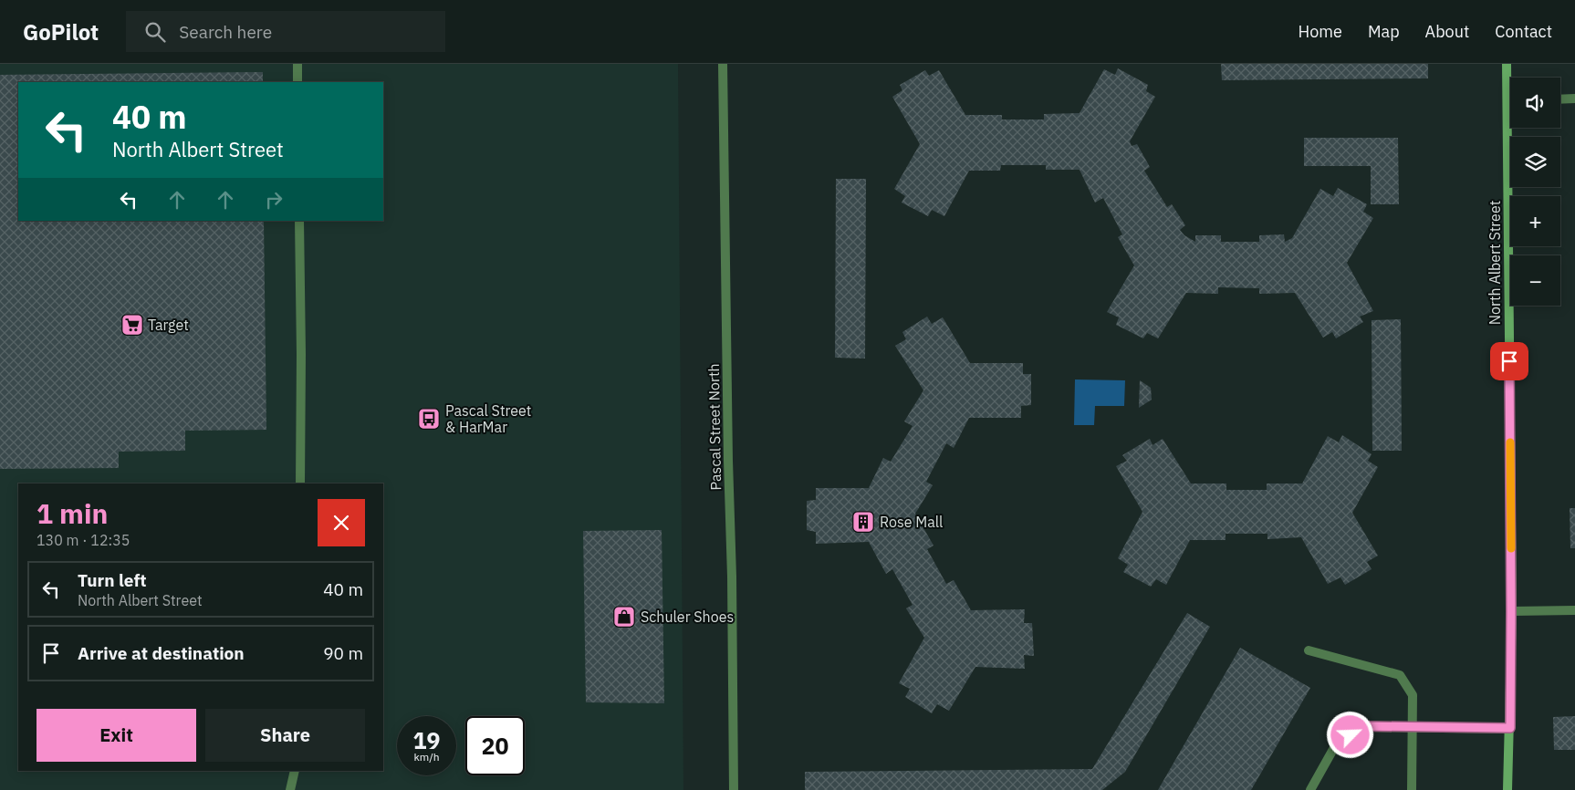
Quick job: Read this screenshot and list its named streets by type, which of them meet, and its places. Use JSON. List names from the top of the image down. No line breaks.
{"streets":{"street":["North Albert Street","Pascal Street North"]},"places":{"supermarket":["Target"],"bus stop":["Pascal Street & HarMar"],"building":["Rose Mall"],"shop":["Schuler Shoes"]},"page":{"header":"GoPilot","search":"Search here","nav":["Home","Map","About","Contact"],"map_buttons":["+","−"],"turn":["40 m","North Albert Street"],"heading":["1 min","130 m · 12:35"],"list":[{"name":"Turn left","note":"North Albert Street","value":"40 m"},{"name":"Arrive at destination","value":"90 m"}],"buttons":["Exit","Share"],"speed":"19 km/h","limit":"20"}}
